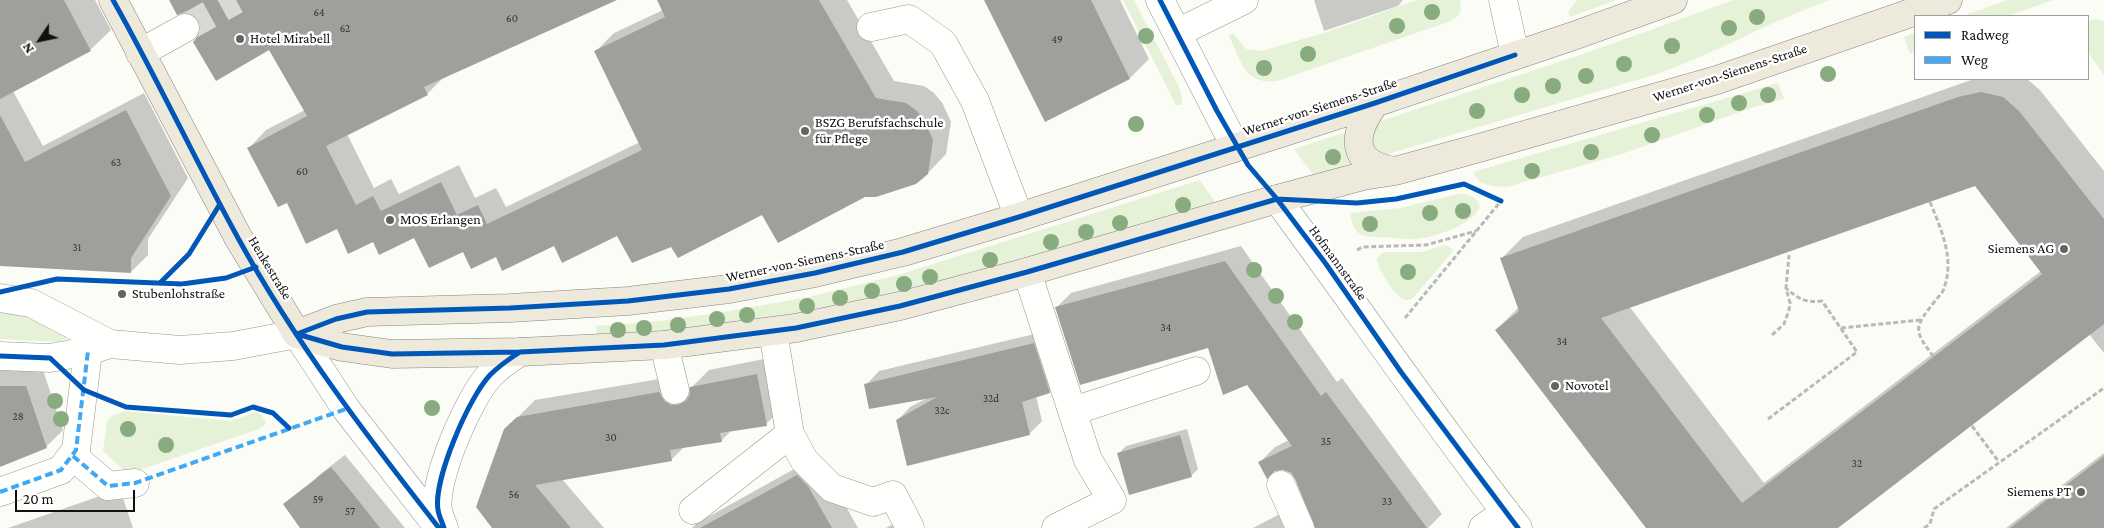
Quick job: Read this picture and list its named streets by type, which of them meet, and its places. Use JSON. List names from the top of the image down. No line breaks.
{"streets":{"main road":["Werner-von-Siemens-Straße","Henkestraße"],"street":["Hofmannstraße"]},"crossings":[["Werner-von-Siemens-Straße","Hofmannstraße"],["Werner-von-Siemens-Straße","Henkestraße"]],"places":["Hotel Mirabell","BSZG Berufsfachschule für Pflege","MOS Erlangen","Siemens AG","Stubenlohstraße","Novotel","Siemens PT"],"house_numbers":["64","60","62","49","63","60","31","34","34","32d","32c","28","30","35","32","56","59","33","57"],"legend":["Radweg","Weg"],"scale_bar":"20 m","north":"bottom left"}
